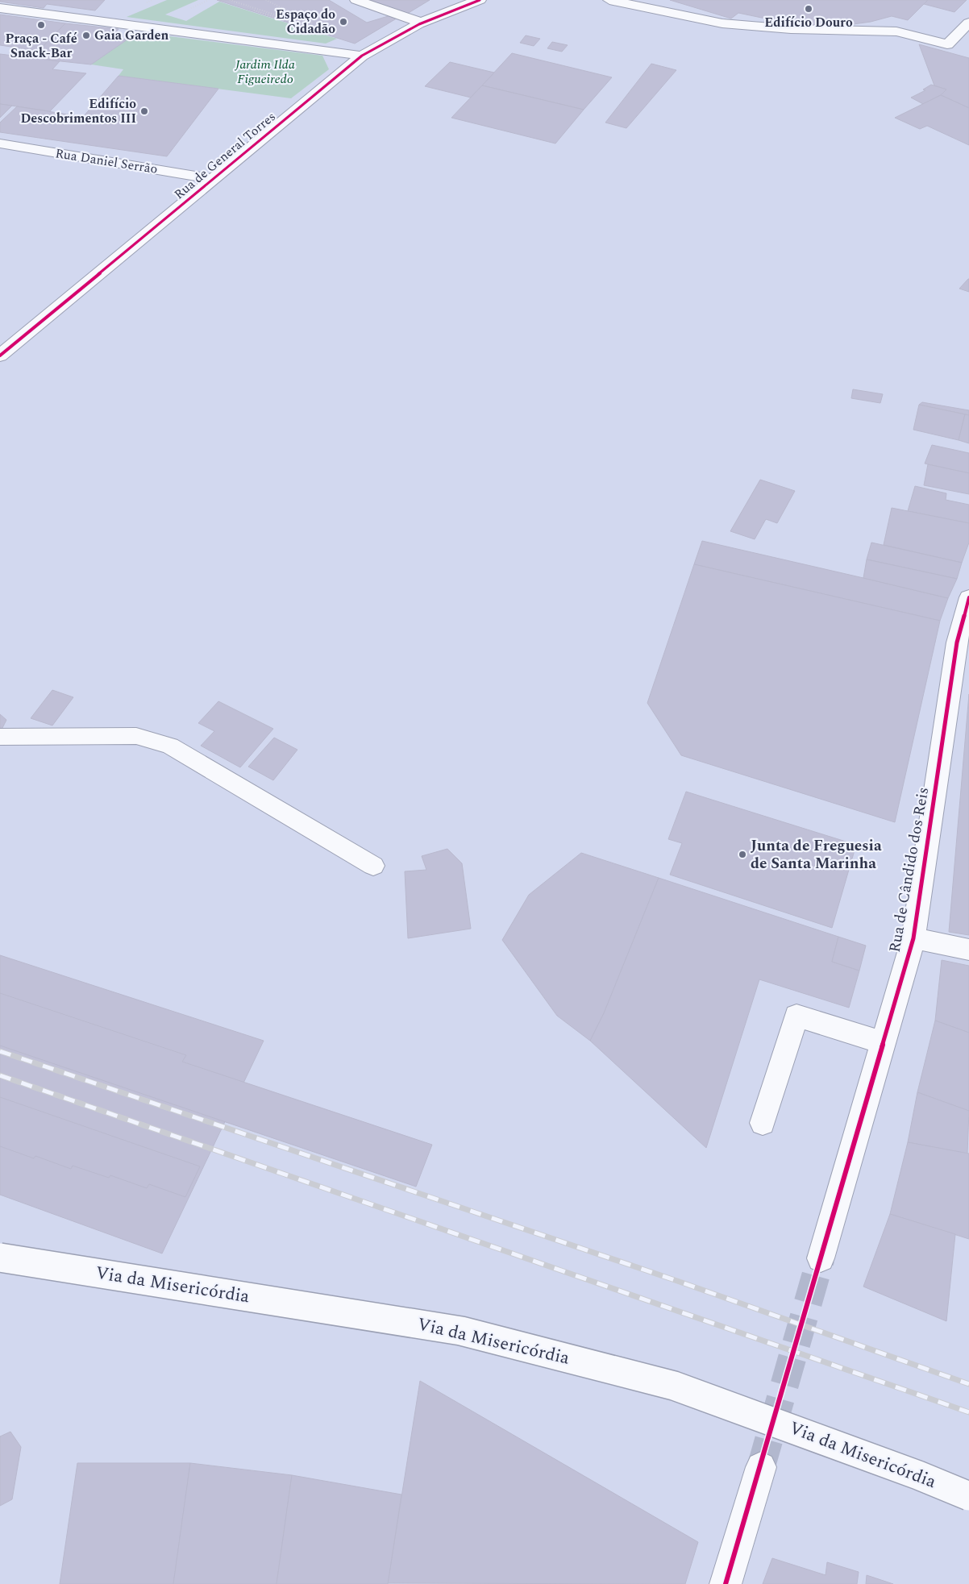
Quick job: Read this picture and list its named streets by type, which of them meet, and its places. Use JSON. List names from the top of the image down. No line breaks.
{"streets":{"street":["Rua de General Torres","Rua Daniel Serrão","Rua de Cândido dos Reis","Via da Misericórdia"]},"crossings":[["Rua de General Torres","Rua Daniel Serrão"]],"parks":["Jardim Ilda Figueiredo"],"places":["Edifício Douro","Espaço do Cidadão","Praça - Café Snack-Bar","Gaia Garden","Edifício Descobrimentos III","Junta de Freguesia de Santa Marinha"]}
